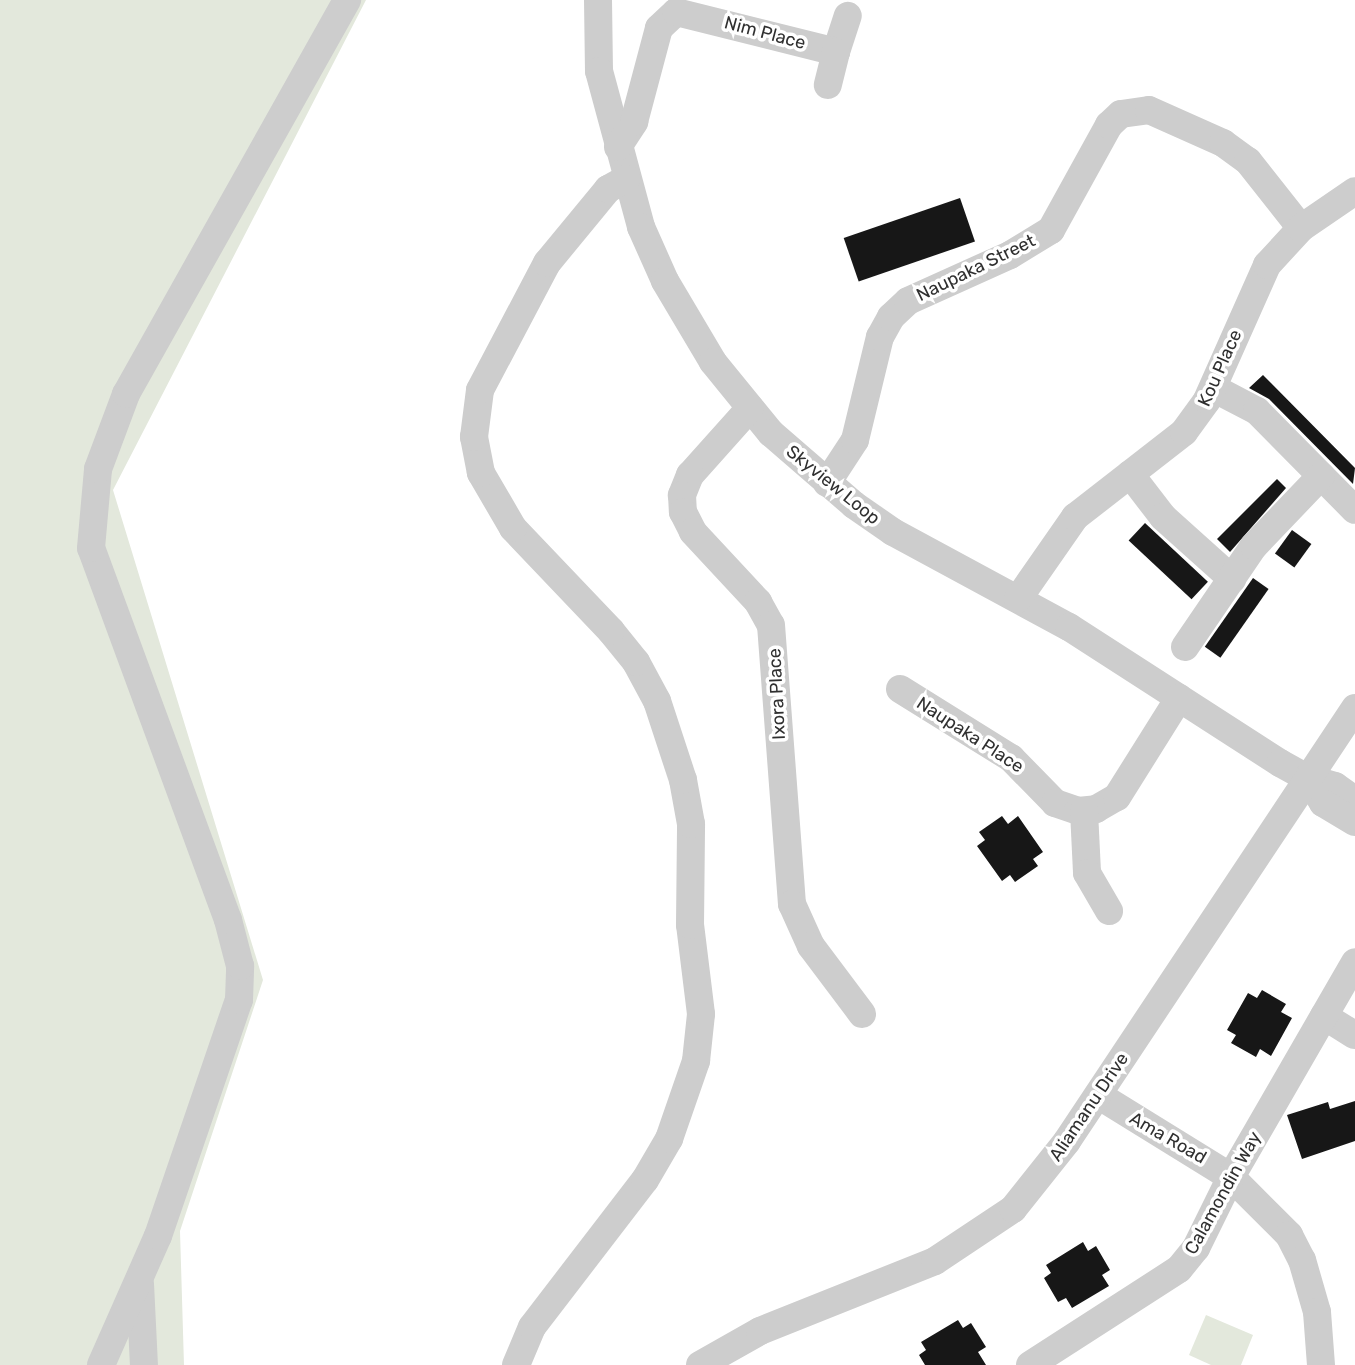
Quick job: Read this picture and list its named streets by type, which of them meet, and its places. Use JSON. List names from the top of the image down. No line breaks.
{"streets":{"street":["Nim Place","Naupaka Street","Kou Place","Skyview Loop","Ixora Place","Naupaka Place","Aliamanu Drive","Ama Road","Calamondin Way"]},"crossings":[["Nim Place","Skyview Loop"],["Naupaka Street","Kou Place"],["Naupaka Street","Skyview Loop"],["Kou Place","Skyview Loop"],["Skyview Loop","Ixora Place"],["Skyview Loop","Aliamanu Drive"],["Aliamanu Drive","Ama Road"],["Ama Road","Calamondin Way"]]}
